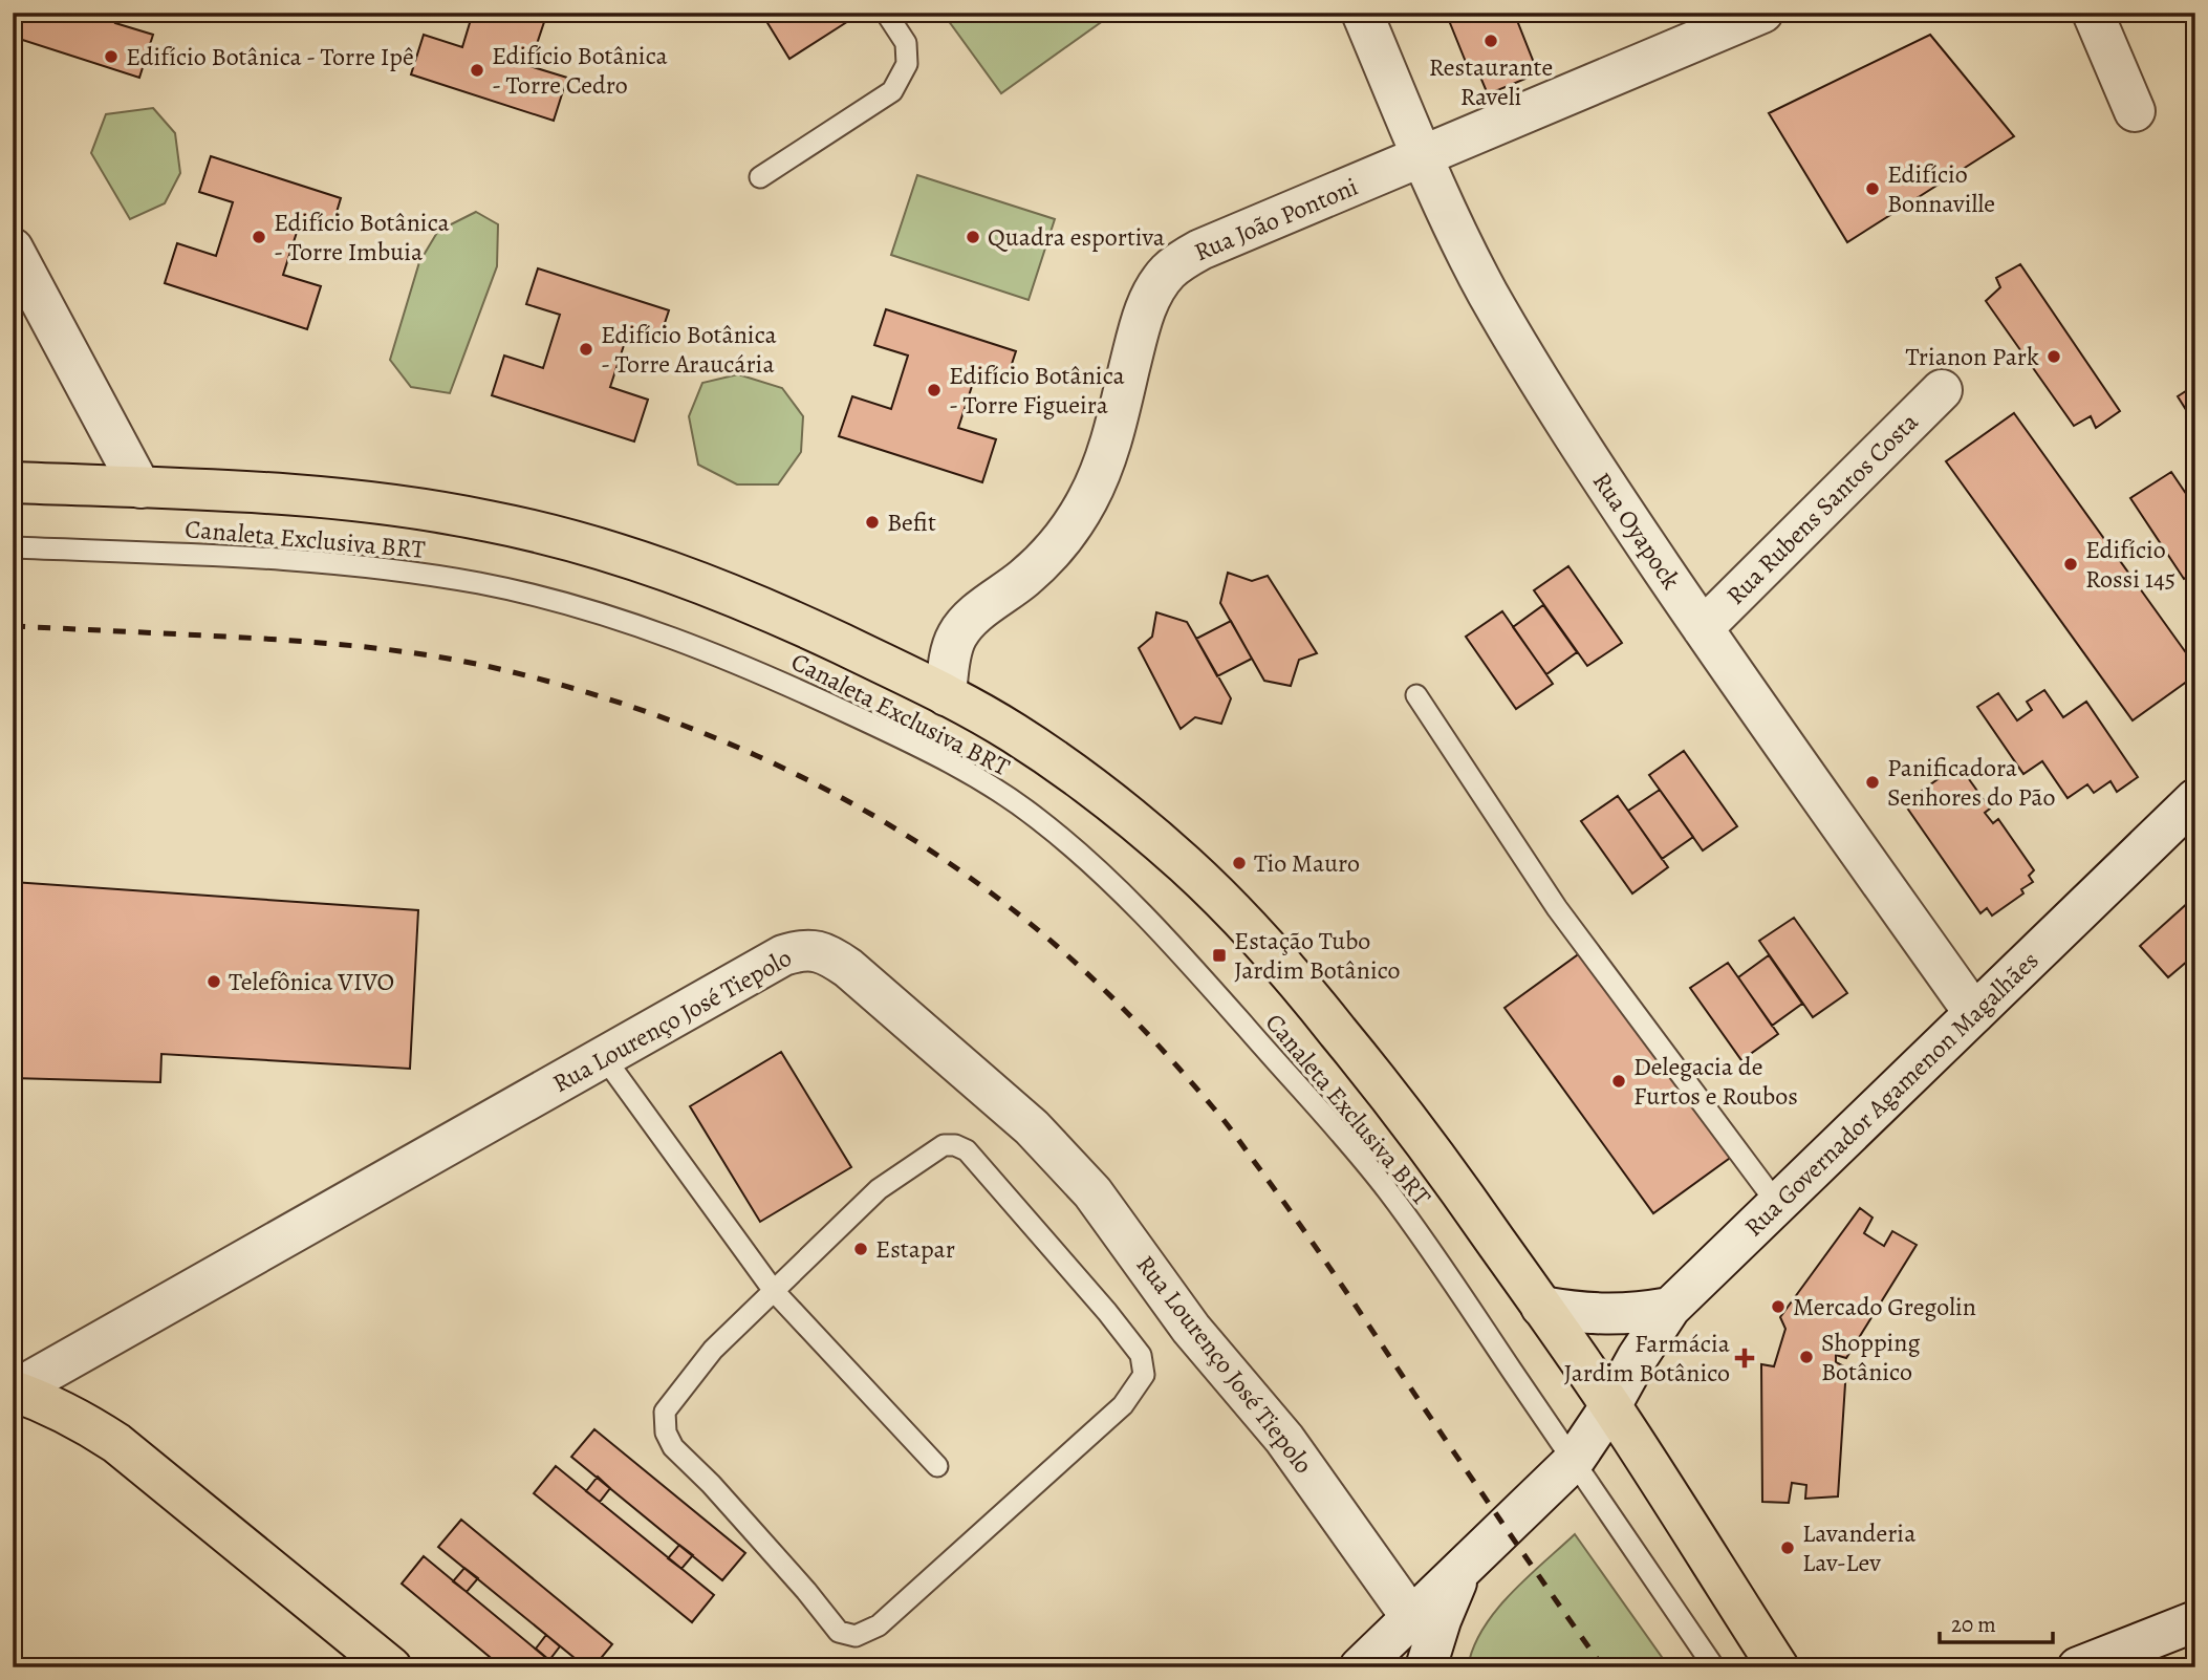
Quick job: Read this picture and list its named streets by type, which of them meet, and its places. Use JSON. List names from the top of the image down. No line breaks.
{"streets":{"street":["Rua João Pontoni","Rua Rubens Santos Costa","Rua Oyapock","Rua Lourenço José Tiepolo","Rua Governador Agamenon Magalhães"],"lane":["Canaleta Exclusiva BRT"]},"crossings":[["Rua João Pontoni","Rua Oyapock"],["Rua Rubens Santos Costa","Rua Oyapock"],["Rua Oyapock","Rua Governador Agamenon Magalhães"],["Canaleta Exclusiva BRT","Rua Governador Agamenon Magalhães"],["Rua Lourenço José Tiepolo","Rua Governador Agamenon Magalhães"]],"places":{"other":["Restaurante Raveli","Edifício Botânica - Torre Ipê","Edifício Botânica - Torre Cedro","Edifício Bonnaville","Edifício Botânica - Torre Imbuia","Quadra esportiva","Edifício Botânica - Torre Araucária","Trianon Park","Edifício Botânica - Torre Figueira","Befit","Edifício Rossi 145","Panificadora Senhores do Pão","Tio Mauro","Telefônica VIVO","Delegacia de Furtos e Roubos","Estapar","Mercado Gregolin","Shopping Botânico","Lavanderia Lav-Lev"],"transit":["Estação Tubo Jardim Botânico"],"health":["Farmácia Jardim Botânico"]},"scale_bar":"20 m"}
